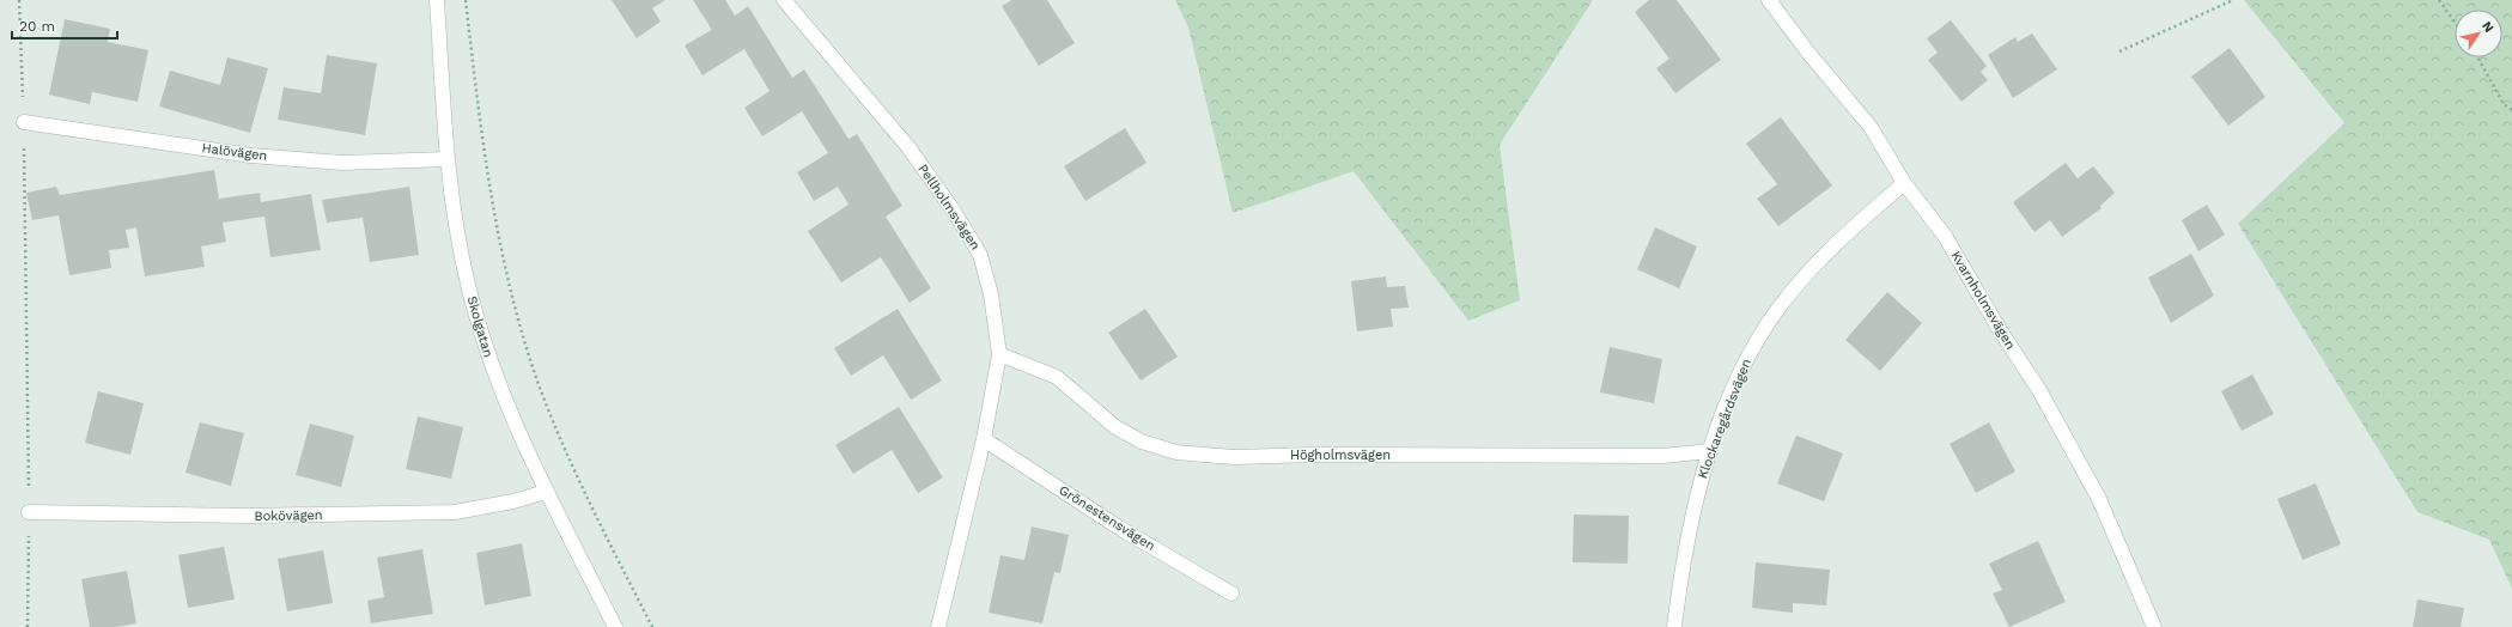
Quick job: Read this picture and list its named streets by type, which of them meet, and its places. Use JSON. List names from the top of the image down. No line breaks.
{"streets":{"street":["Halövägen","Pellholmsvägen","Kvarnholmsvägen","Skolgatan","Klockaregårdsvägen","Högholmsvägen","Bokövägen","Grönestensvägen"]},"crossings":[["Halövägen","Skolgatan"],["Pellholmsvägen","Högholmsvägen"],["Pellholmsvägen","Grönestensvägen"],["Kvarnholmsvägen","Klockaregårdsvägen"],["Skolgatan","Bokövägen"],["Klockaregårdsvägen","Högholmsvägen"]],"scale_bar":"20 m","north":"top right"}
